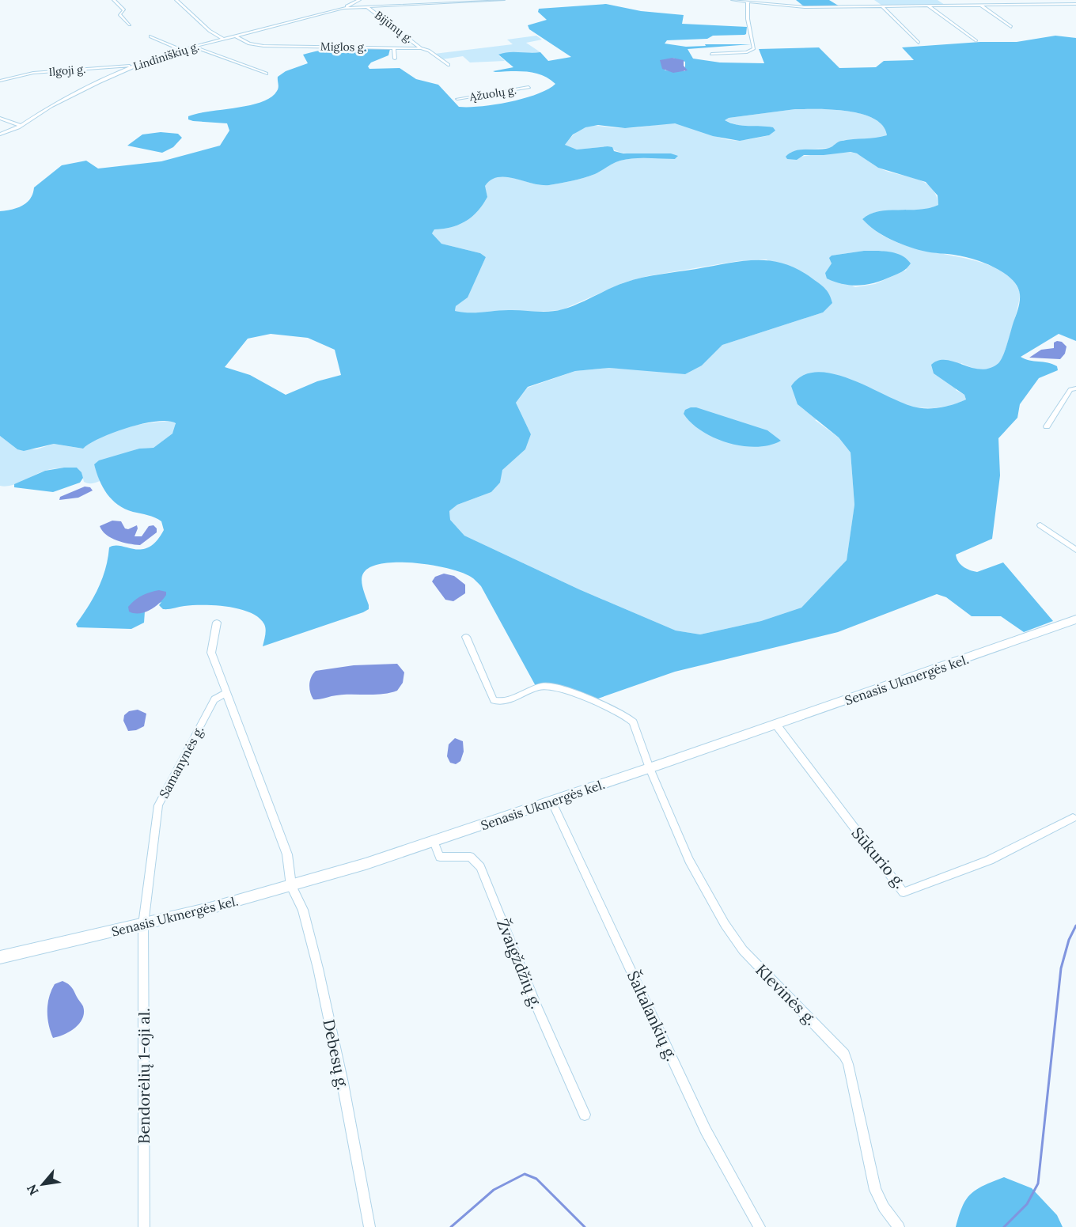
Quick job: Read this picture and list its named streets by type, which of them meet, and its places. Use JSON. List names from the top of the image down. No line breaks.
{"streets":{"main road":["Senasis Ukmergės kel."],"street":["Bijūnų g.","Miglos g.","Lindiniškių g.","Ilgoji g.","Ąžuolų g.","Samanynės g.","Sūkurio g.","Žvaigždžių g.","Klevinės g.","Šaltalankių g.","Debesų g.","Bendorėlių 1-oji al."]},"crossings":[["Bijūnų g.","Miglos g."],["Miglos g.","Lindiniškių g."],["Lindiniškių g.","Ilgoji g."],["Senasis Ukmergės kel.","Samanynės g."],["Senasis Ukmergės kel.","Sūkurio g."],["Senasis Ukmergės kel.","Žvaigždžių g."],["Senasis Ukmergės kel.","Klevinės g."],["Senasis Ukmergės kel.","Šaltalankių g."],["Senasis Ukmergės kel.","Debesų g."],["Senasis Ukmergės kel.","Bendorėlių 1-oji al."],["Samanynės g.","Bendorėlių 1-oji al."]],"north":"bottom left"}
